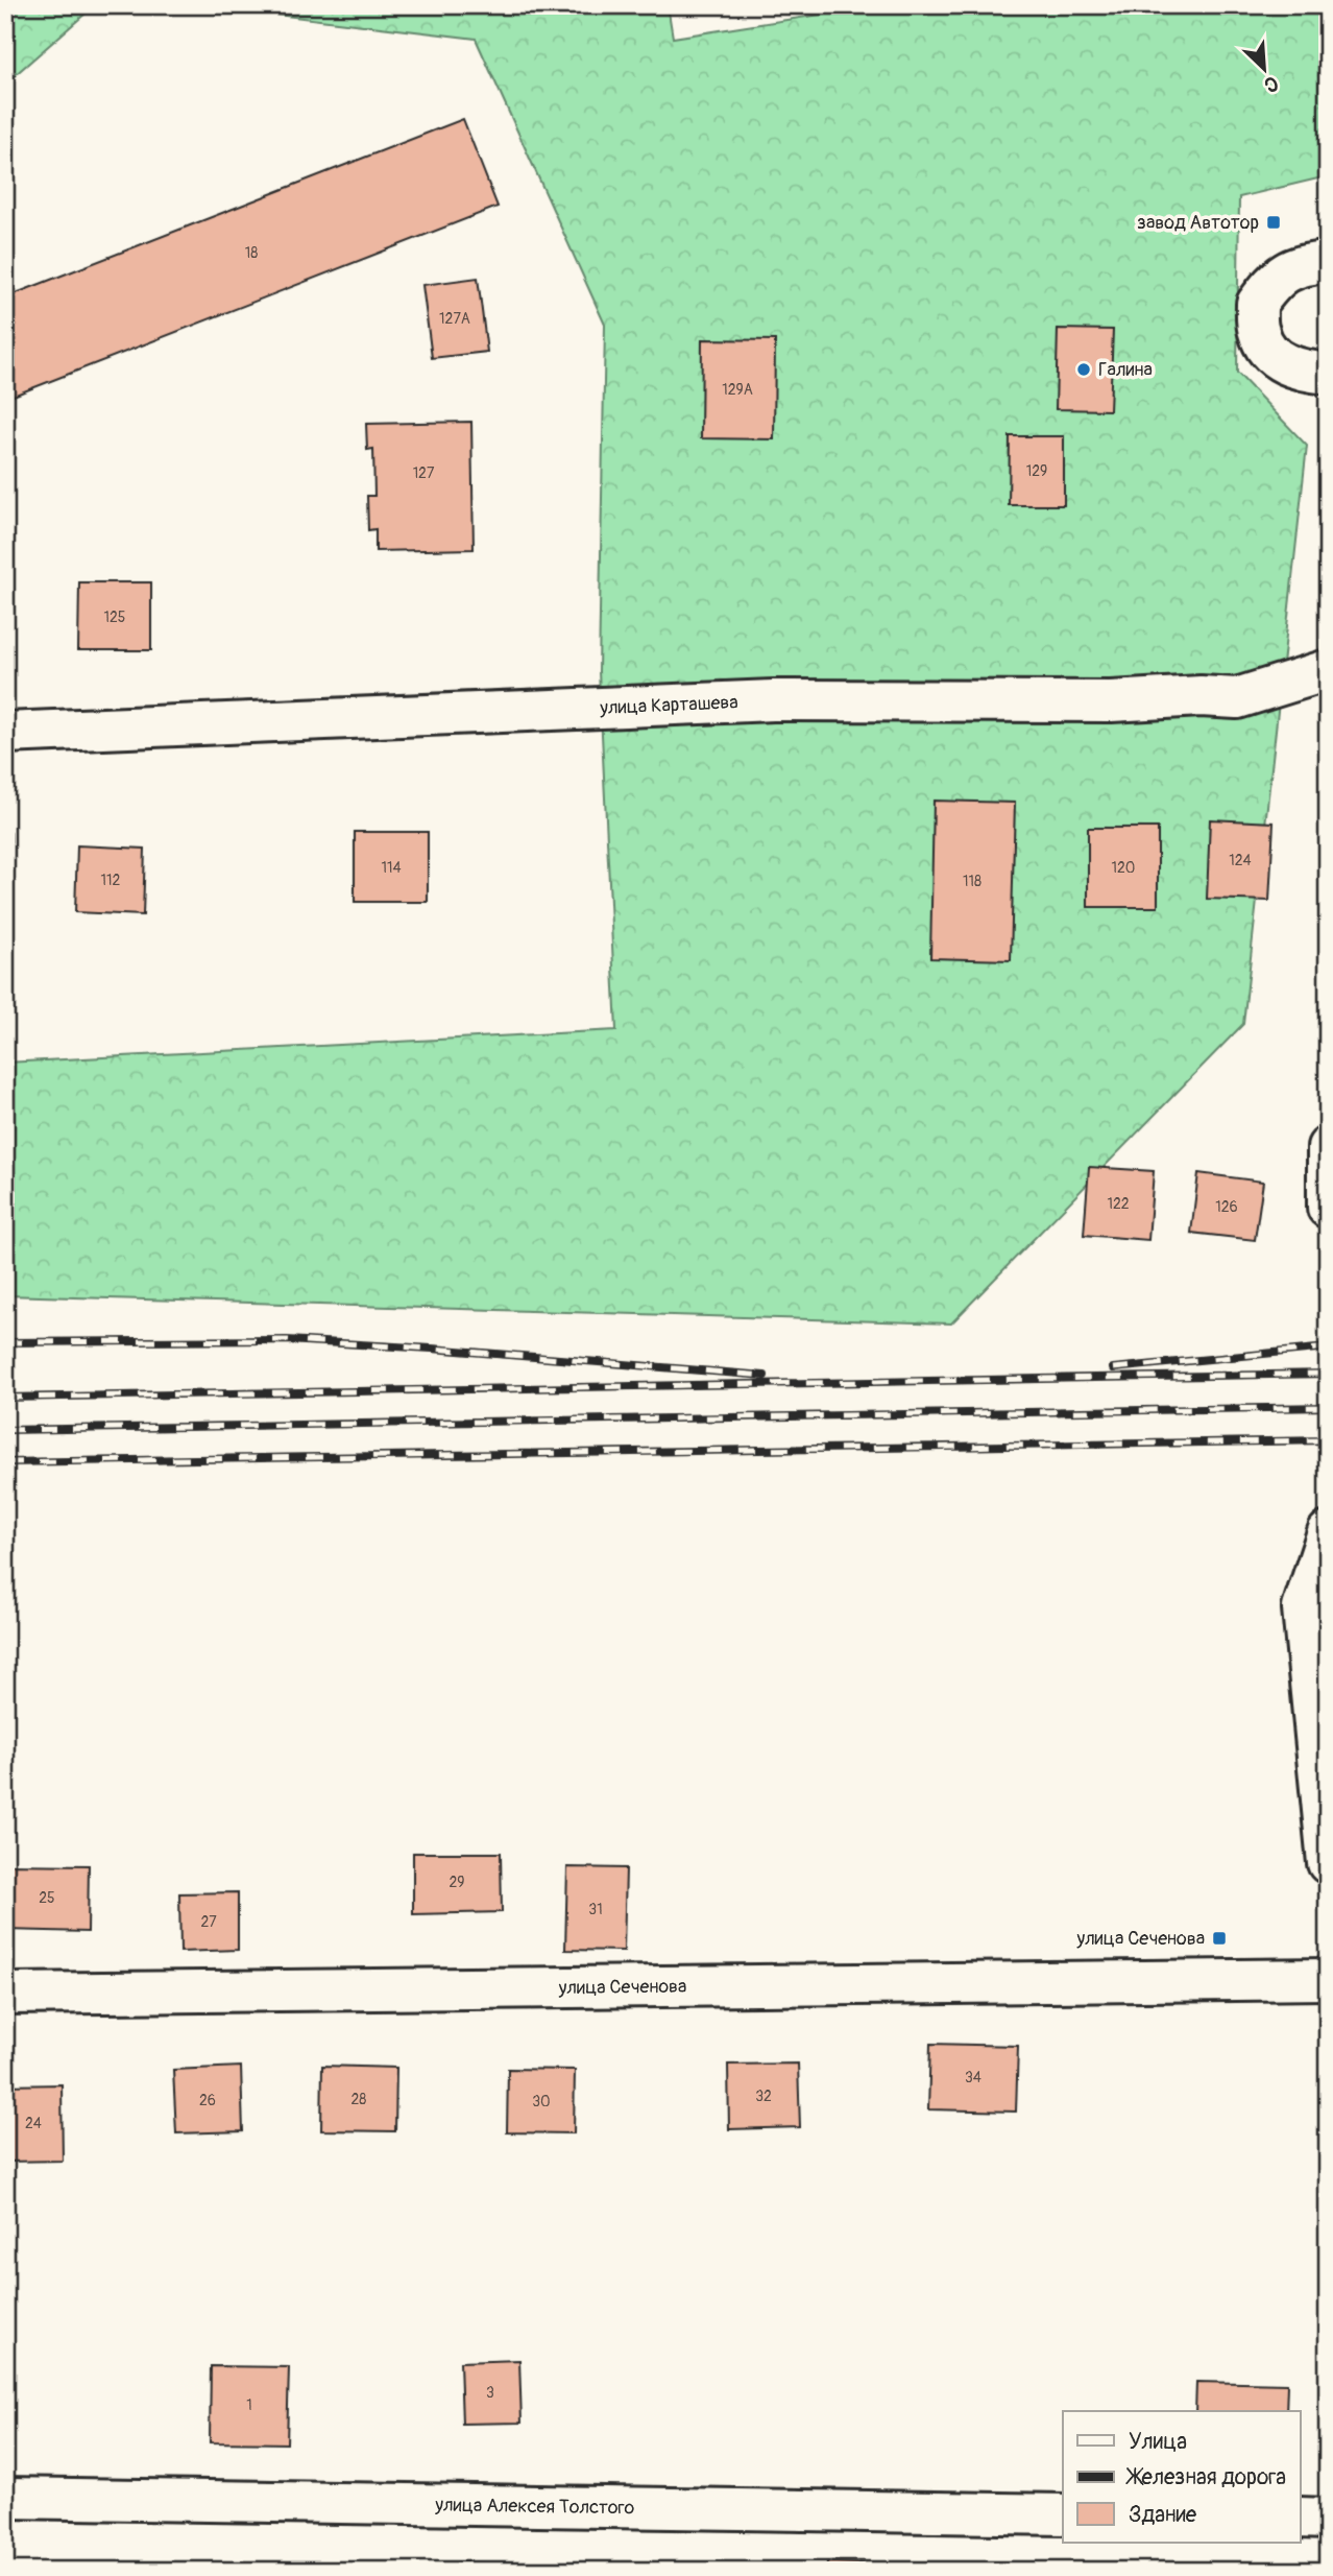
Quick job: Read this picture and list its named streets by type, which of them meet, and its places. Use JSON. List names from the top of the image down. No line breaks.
{"streets":{"street":["улица Карташева","улица Сеченова","улица Алексея Толстого"]},"places":{"transit":["завод Автотор","улица Сеченова"],"other":["Галина"]},"house_numbers":["18","127А","129А","129","127","125","124","114","120","112","118","122","126","29","25","31","27","34","32","28","26","30","24","3","1"],"legend":["Улица","Железная дорога","Здание"],"north":"bottom right"}
